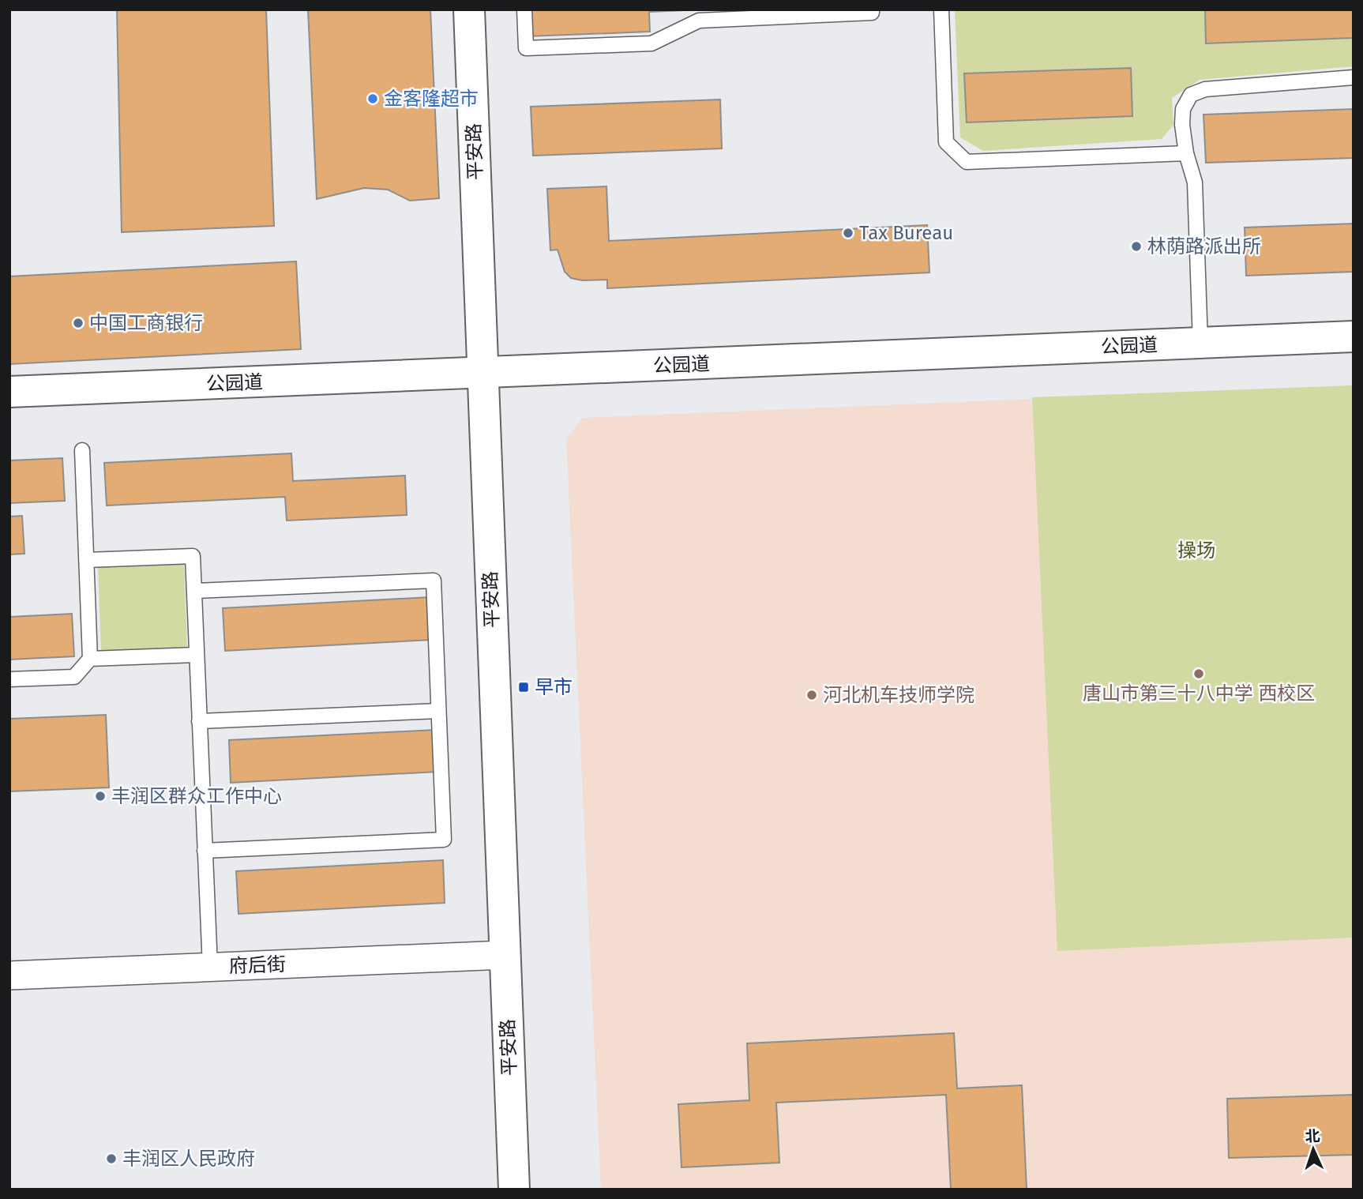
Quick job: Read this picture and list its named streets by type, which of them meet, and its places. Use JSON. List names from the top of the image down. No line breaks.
{"streets":{"main road":["平安路","公园道"],"street":["府后街"]},"crossings":[["平安路","公园道"],["平安路","府后街"]],"parks":["操场"],"places":{"other":["金客隆超市","Tax Bureau","林荫路派出所","中国工商银行","唐山市第三十八中学 西校区","河北机车技师学院","丰润区群众工作中心","丰润区人民政府"],"transit":["早市"]},"north":"top"}
